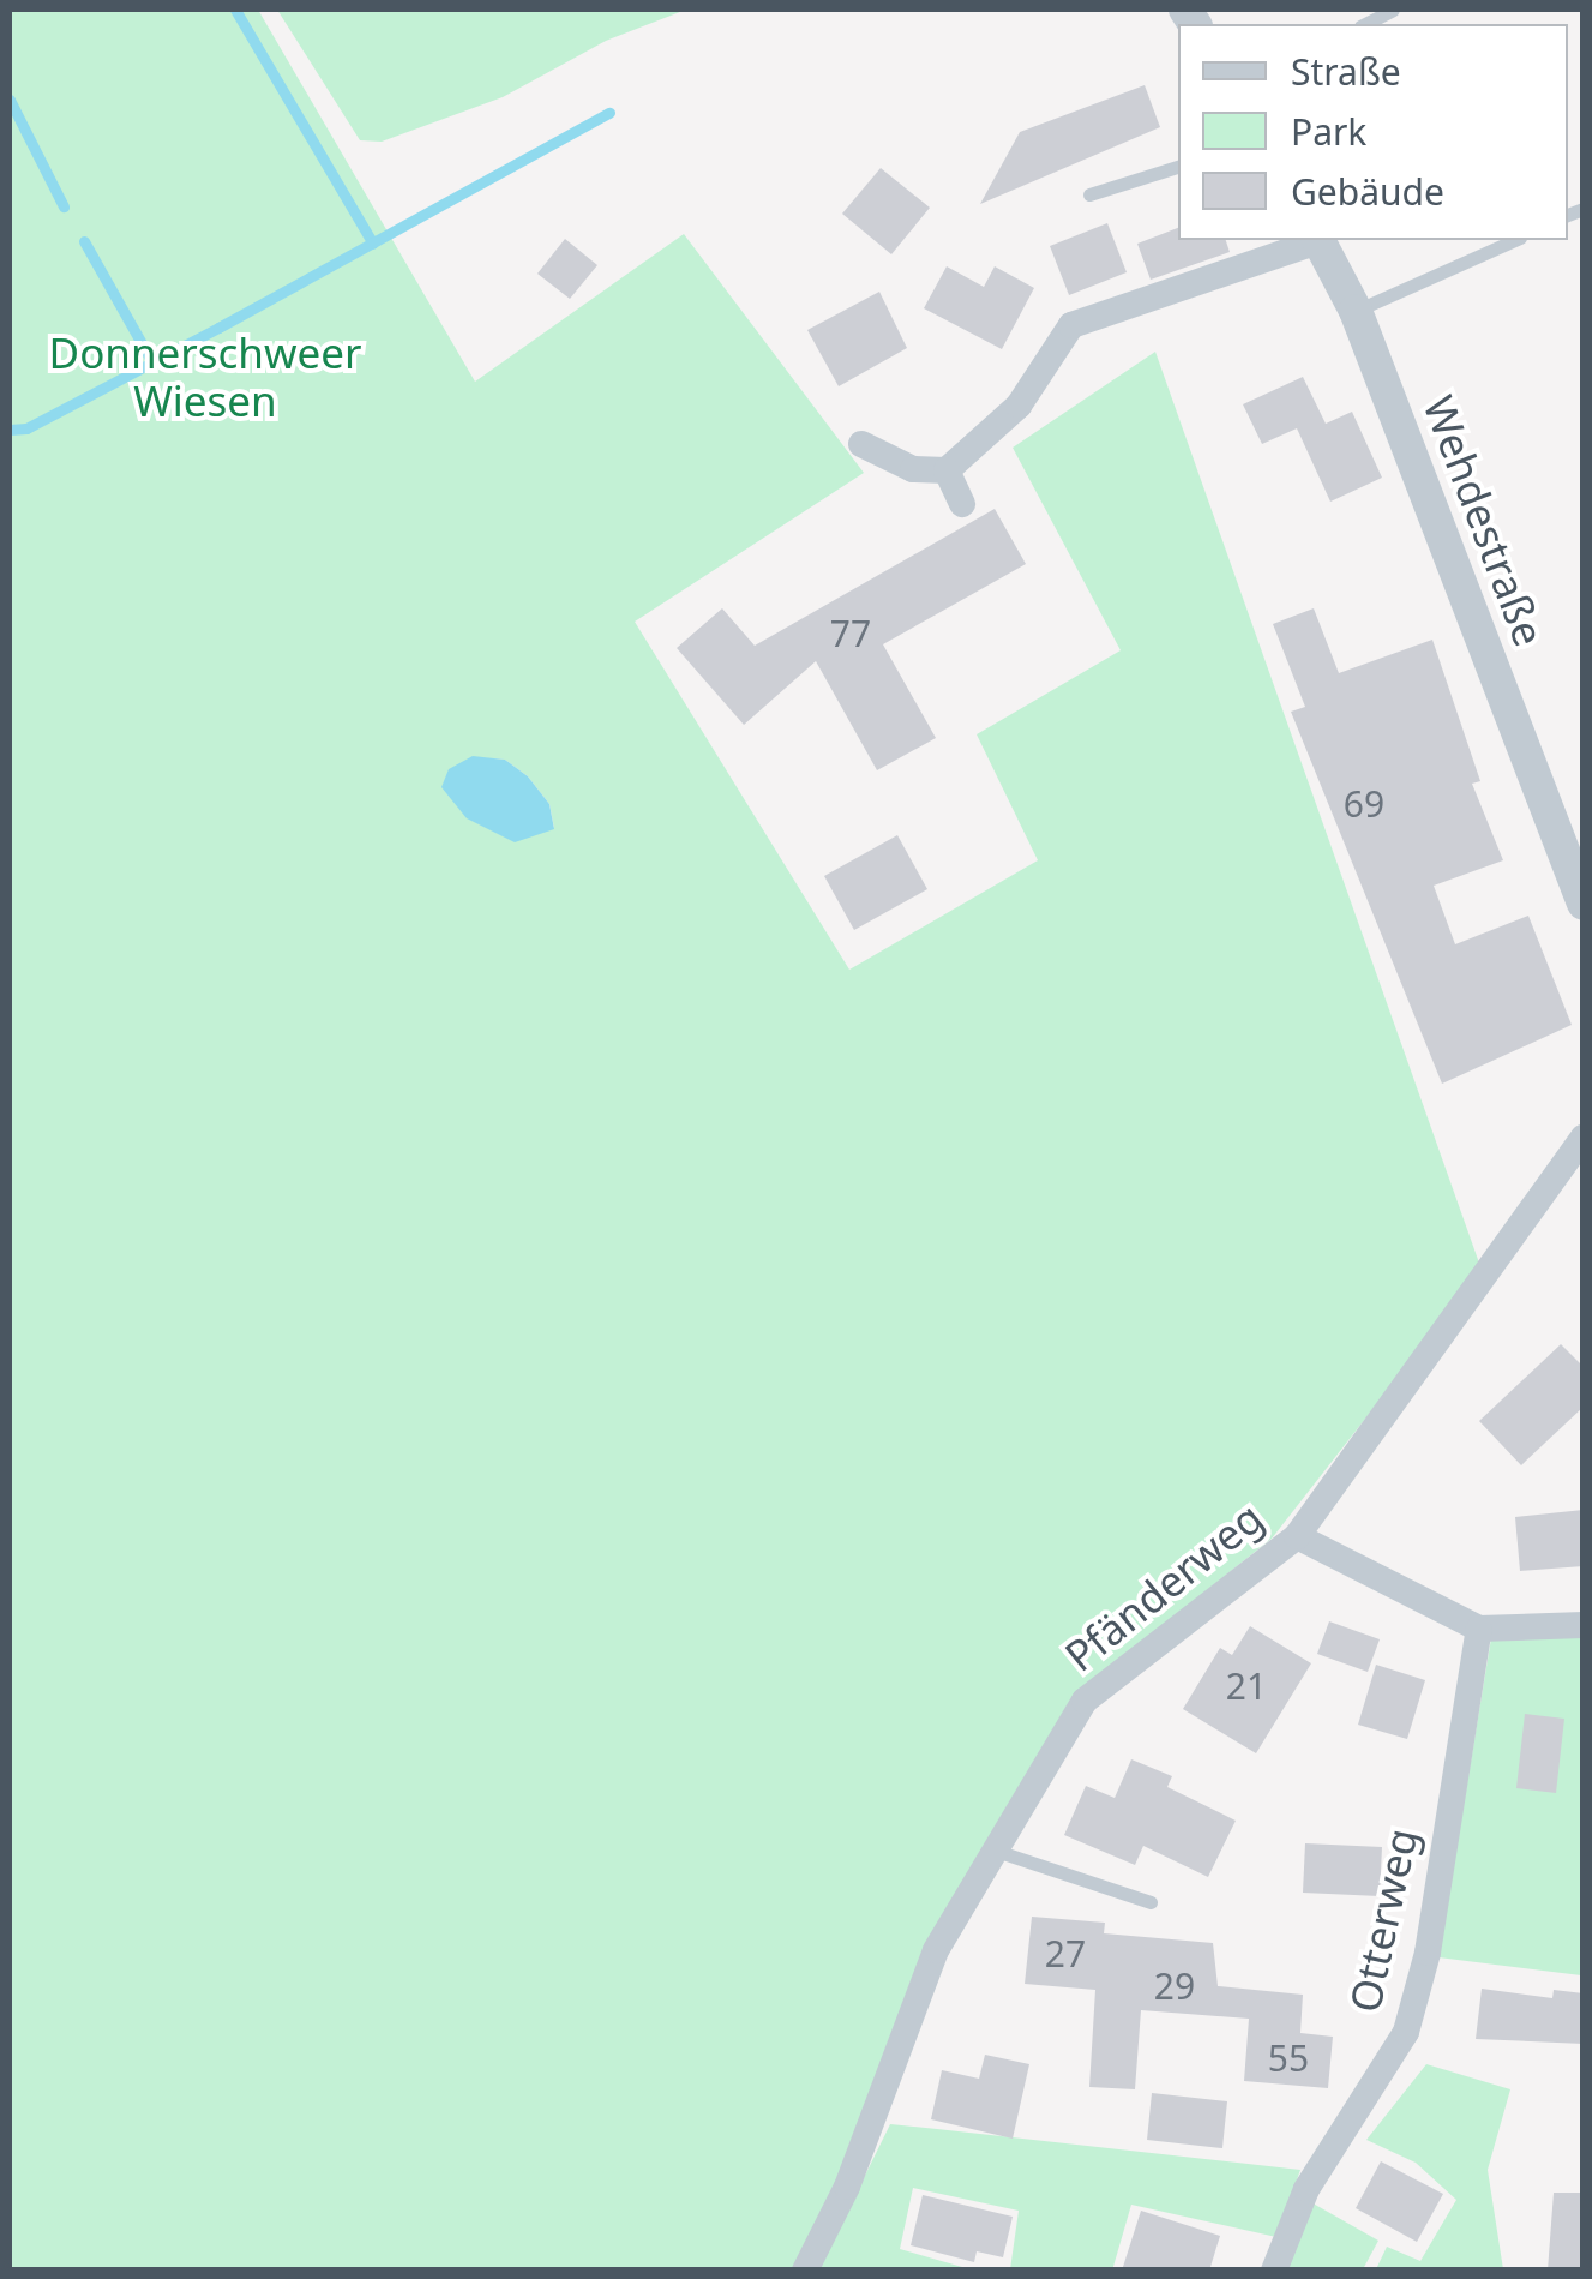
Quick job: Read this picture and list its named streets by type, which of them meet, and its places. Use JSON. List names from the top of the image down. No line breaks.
{"streets":{"street":["Wehdestraße","Pfänderweg","Otterweg"]},"parks":["Donnerschweer Wiesen"],"house_numbers":["77","69","21","27","29","55"],"legend":["Straße","Park","Gebäude"]}
